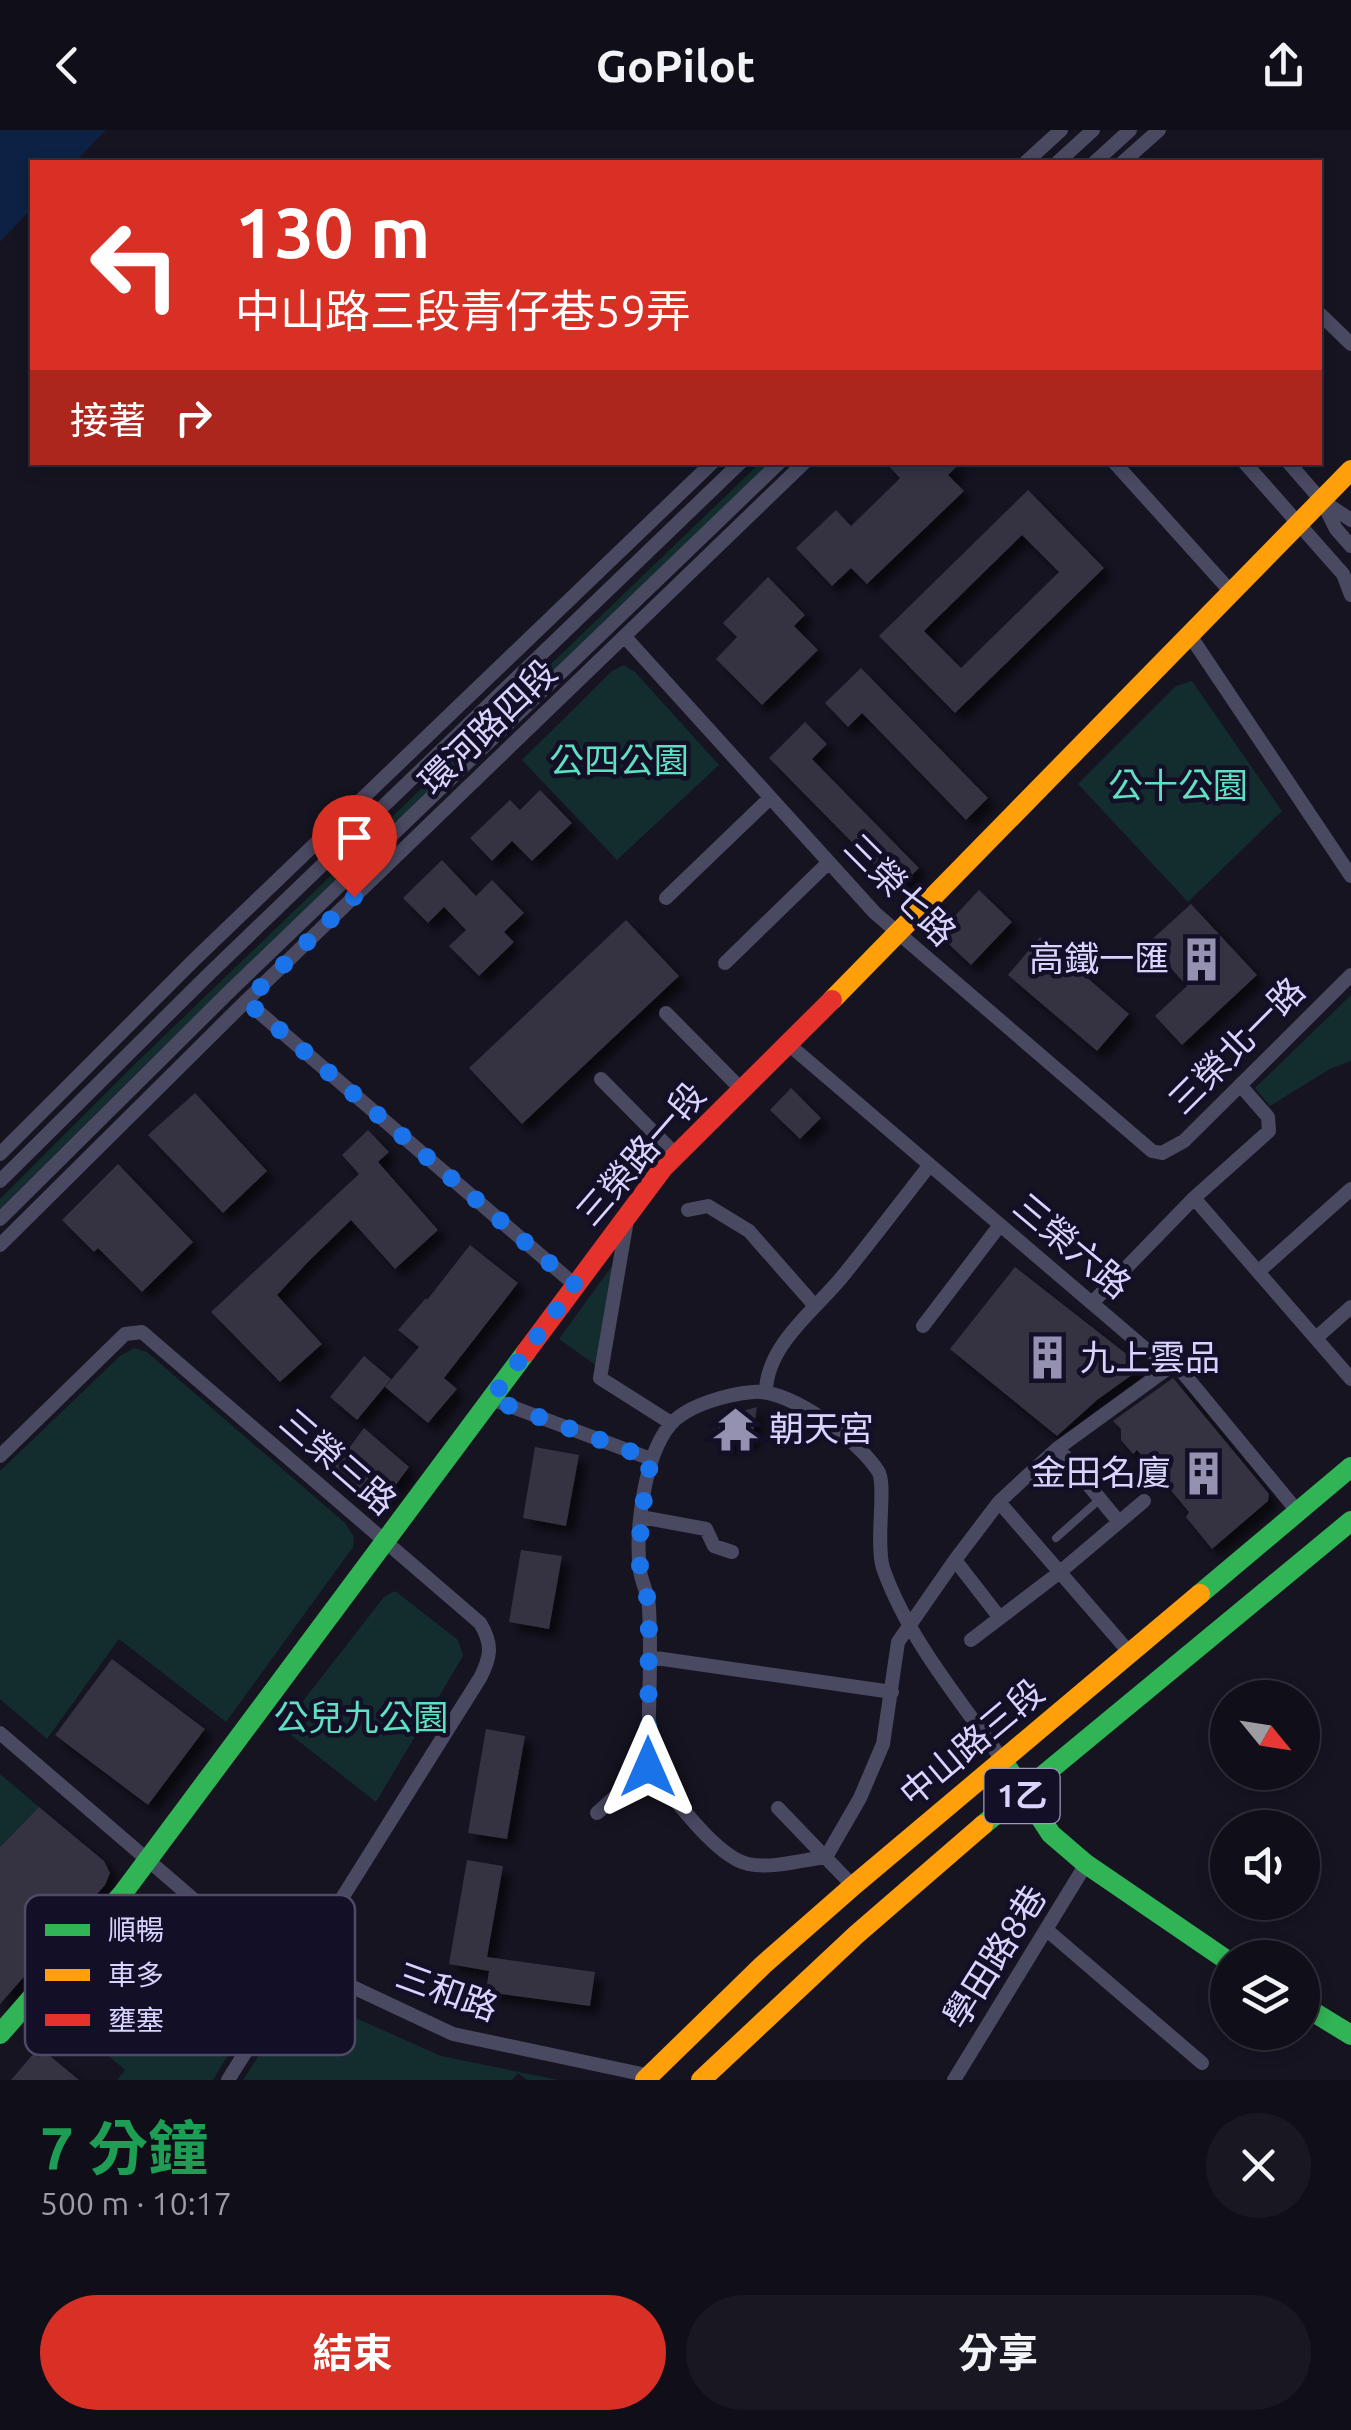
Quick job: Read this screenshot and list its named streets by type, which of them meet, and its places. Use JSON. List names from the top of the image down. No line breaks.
{"streets":{"main road":["三榮路一段","中山路三段","1乙"],"street":["環河路四段","三榮七路","三榮北一路","三榮六路","三榮三路","學田路8巷","三和路"]},"crossings":[["環河路四段","三榮七路"],["三榮七路","三榮北一路"],["三榮七路","三榮路一段"],["三榮路一段","三榮六路"],["三榮路一段","三榮三路"],["三榮路一段","三和路"],["三榮六路","中山路三段"],["中山路三段","三和路"]],"parks":["公四公園","公十公園","公兒九公園"],"places":{"building":["高鐵一匯","九上雲品","金田名廈"],"temple":["朝天宮"]},"legend":["順暢","車多","壅塞"],"north":"bottom right","page":{"header":"GoPilot","turn":["130 m","中山路三段青仔巷59弄"],"then":"接著","heading":["7 分鐘","500 m · 10:17"],"buttons":["結束","分享"]}}
